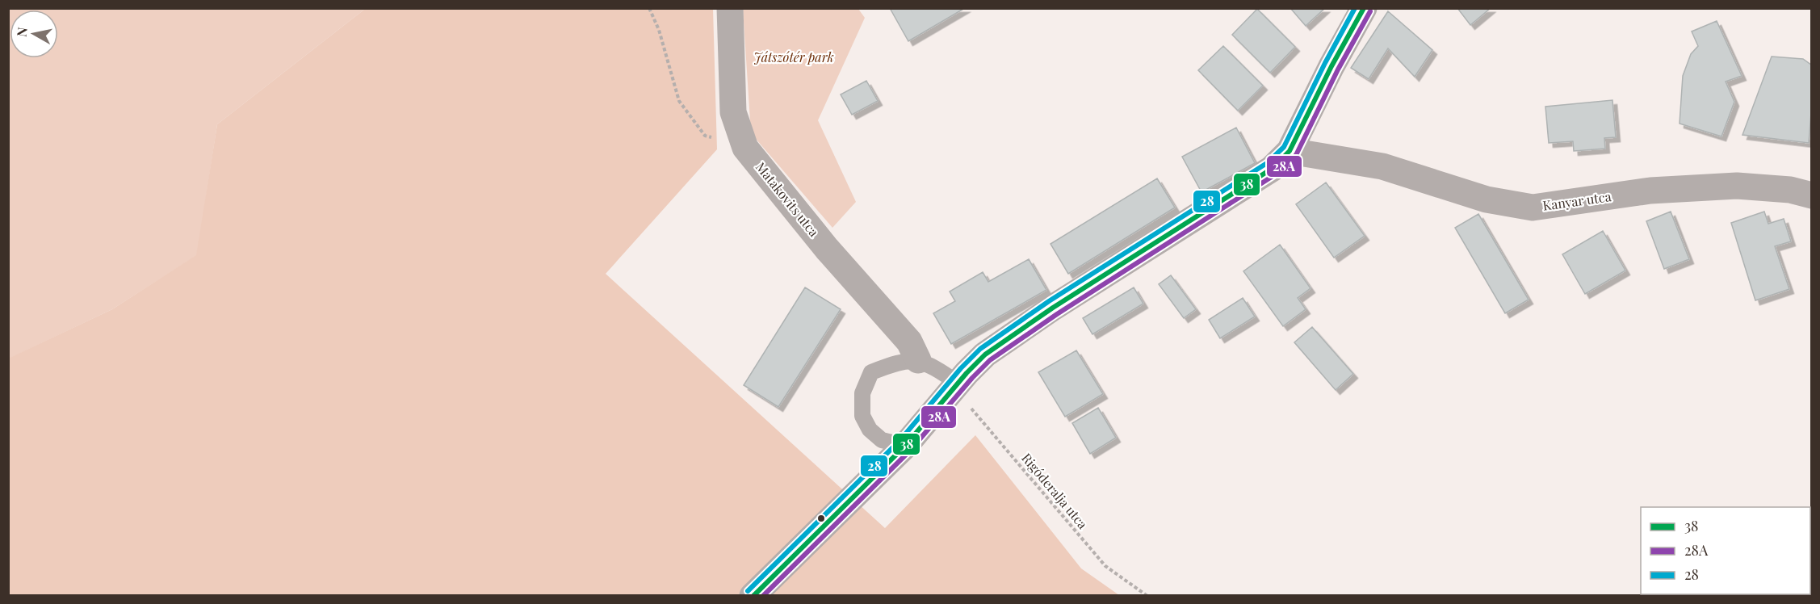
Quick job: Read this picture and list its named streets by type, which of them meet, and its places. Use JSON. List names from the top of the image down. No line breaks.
{"streets":{"street":["Matakovits utca","Kanyar utca"],"path":["Rigóderalja utca"]},"crossings":[["Matakovits utca","Rigóderalja utca"]],"parks":["Játszótér park"],"lines":["transit line 38","transit line 28","transit line 28A"],"legend":["38","28A","28"],"north":"left"}
